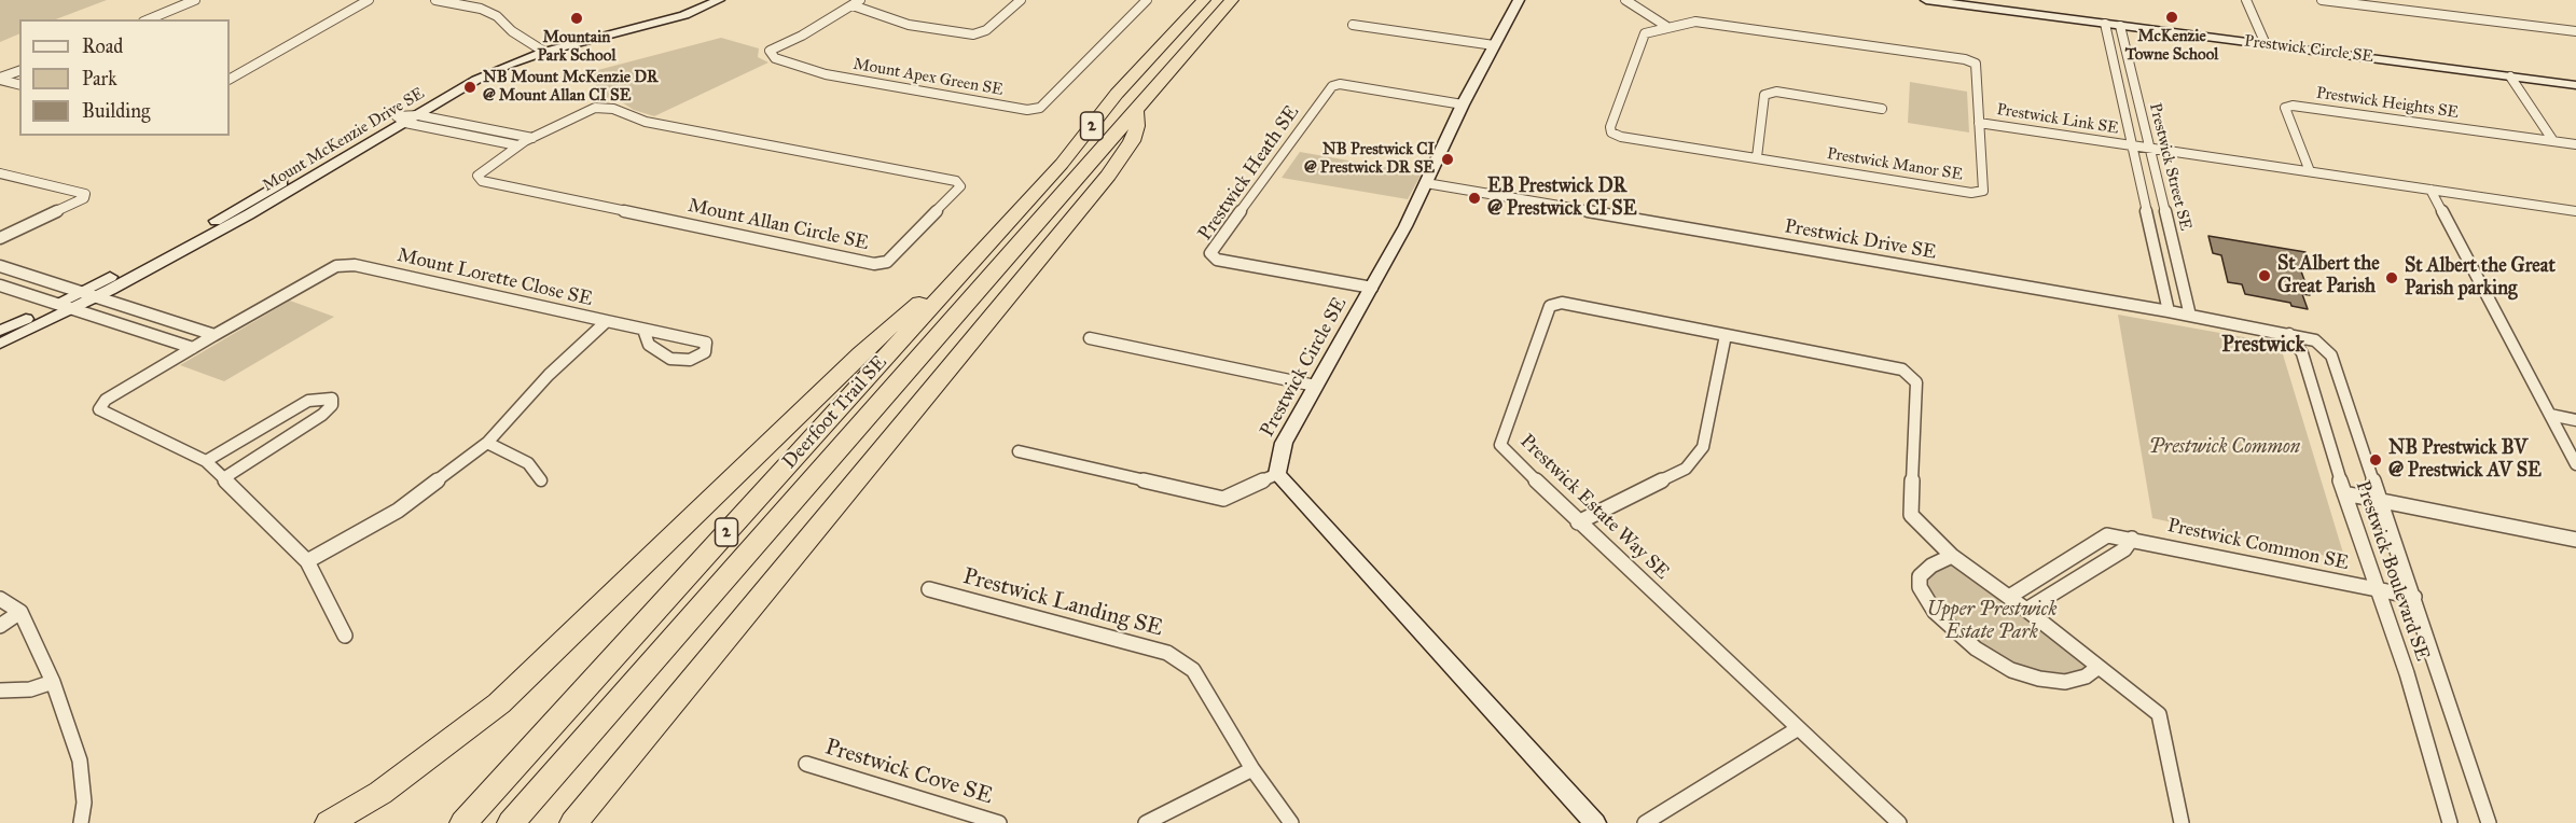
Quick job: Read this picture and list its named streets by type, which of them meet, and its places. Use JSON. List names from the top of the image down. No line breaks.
{"streets":{"highway":["2","Deerfoot Trail SE"],"street":["Prestwick Circle SE","Mount Apex Green SE","Prestwick Heights SE","Prestwick Link SE","Mount McKenzie Drive SE","Prestwick Manor SE","Prestwick Street SE","Prestwick Heath SE","Mount Allan Circle SE","Prestwick Drive SE","Mount Lorette Close SE","Prestwick Estate Way SE","Prestwick Common SE","Prestwick Boulevard SE","Prestwick Landing SE","Prestwick Cove SE"]},"crossings":[["Prestwick Circle SE","Prestwick Street SE"],["Prestwick Circle SE","Prestwick Heath SE"],["Prestwick Circle SE","Prestwick Drive SE"],["Prestwick Link SE","Prestwick Manor SE"],["Prestwick Link SE","Prestwick Street SE"],["Prestwick Street SE","Prestwick Drive SE"],["Prestwick Drive SE","Prestwick Boulevard SE"],["Prestwick Estate Way SE","Prestwick Common SE"],["Prestwick Common SE","Prestwick Boulevard SE"]],"districts":["Prestwick"],"parks":["Prestwick Common","Upper Prestwick Estate Park"],"places":["McKenzie Towne School","Mountain Park School","NB Mount McKenzie DR @ Mount Allan CI SE","NB Prestwick CI @ Prestwick DR SE","EB Prestwick DR @ Prestwick CI SE","St Albert the Great Parish","St Albert the Great Parish parking","NB Prestwick BV @ Prestwick AV SE"],"legend":["Road","Park","Building"]}
